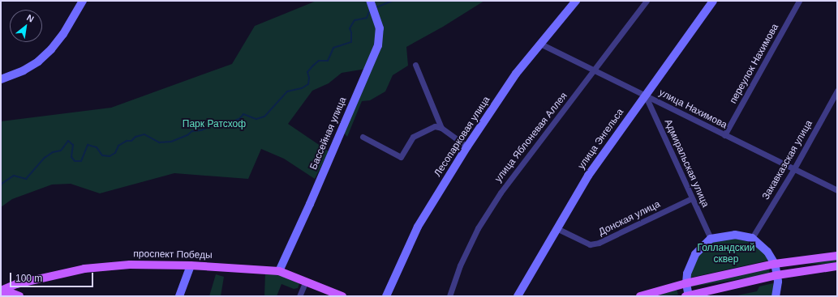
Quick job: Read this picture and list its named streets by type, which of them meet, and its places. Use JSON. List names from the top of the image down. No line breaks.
{"streets":{"main road":["проспект Победы"],"street":["переулок Нахимова","улица Нахимова","Бассейная улица","Лесопарковая улица","улица Яблоневая Аллея","улица Энгельса","Закавказская улица","Адмиральская улица","Донская улица"]},"crossings":[["переулок Нахимова","улица Нахимова"],["улица Нахимова","Лесопарковая улица"],["улица Нахимова","улица Яблоневая Аллея"],["улица Нахимова","улица Энгельса"],["улица Нахимова","Закавказская улица"],["улица Нахимова","Адмиральская улица"],["Бассейная улица","проспект Победы"],["улица Энгельса","Адмиральская улица"],["улица Энгельса","Донская улица"],["Адмиральская улица","Донская улица"]],"parks":["Парк Ратсхоф","Голландский сквер"],"scale_bar":"100 m","north":"top right"}
